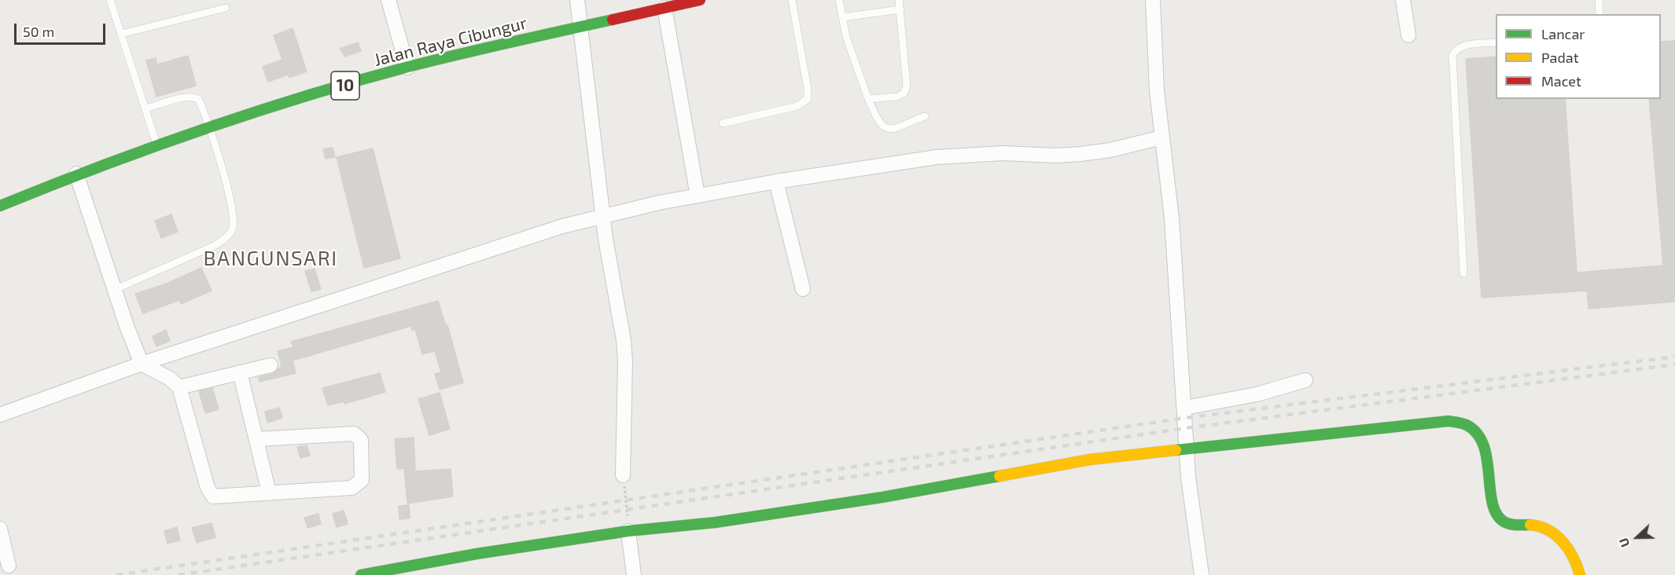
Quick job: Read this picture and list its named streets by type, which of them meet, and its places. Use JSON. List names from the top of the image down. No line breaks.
{"streets":{"main road":["Jalan Raya Cibungur","10"]},"districts":["BANGUNSARI"],"legend":["Lancar","Padat","Macet"],"scale_bar":"50 m","north":"left"}
